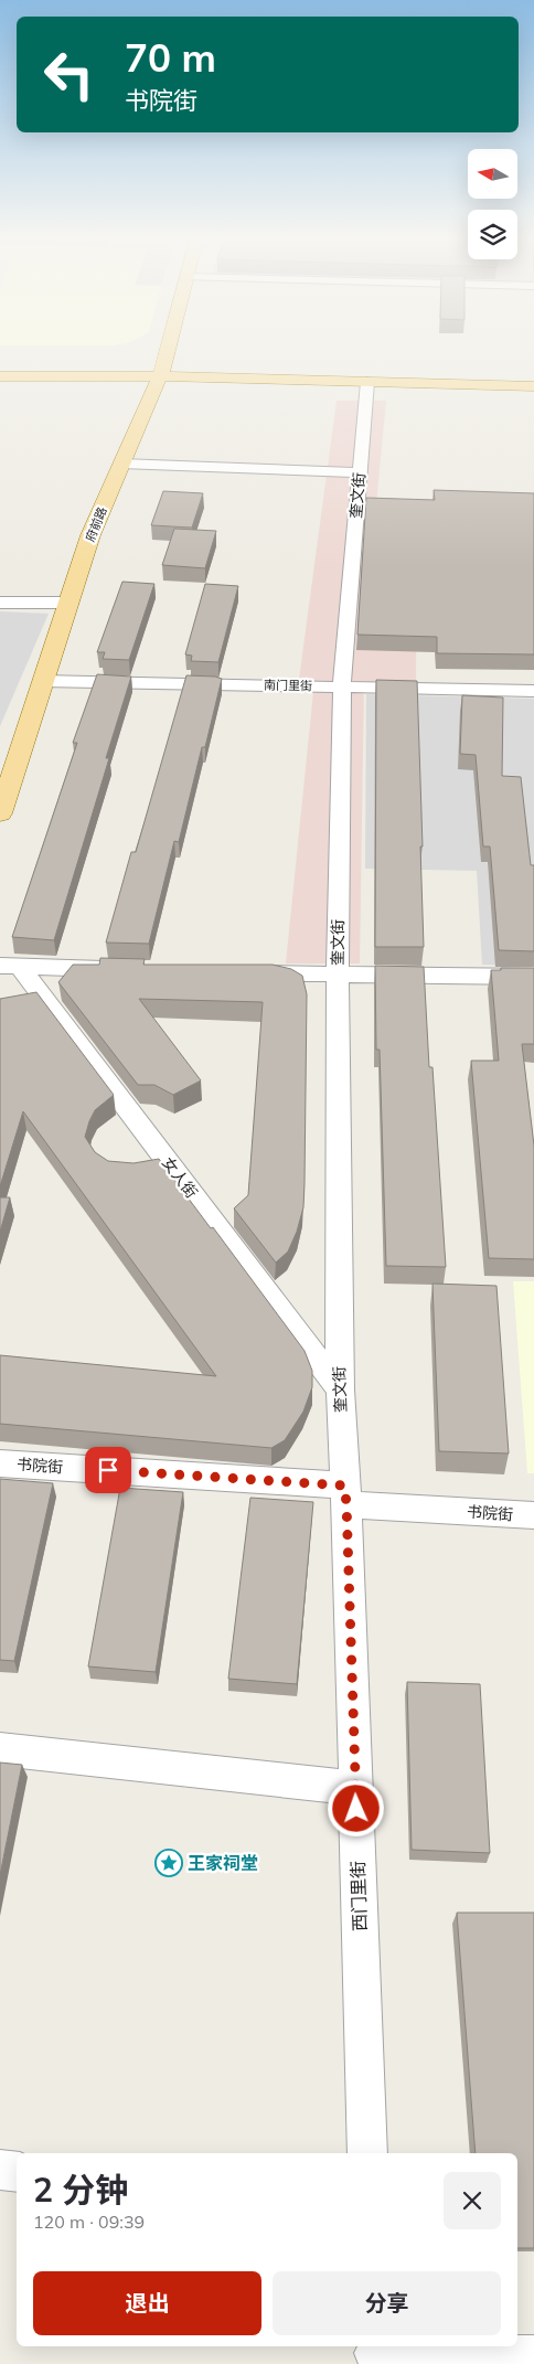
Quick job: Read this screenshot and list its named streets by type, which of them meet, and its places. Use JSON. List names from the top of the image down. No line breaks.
{"streets":{"main road":["府前路"],"street":["奎文街","南门里街","女人街","书院街","西门里街"]},"crossings":[["奎文街","南门里街"],["奎文街","女人街"],["奎文街","书院街"],["奎文街","西门里街"],["府前路","南门里街"],["书院街","西门里街"]],"places":{"place":["王家祠堂"]},"north":"left","page":{"turn":["70 m","书院街"],"heading":["2 分钟","120 m · 09:39"],"buttons":["退出","分享"]}}
